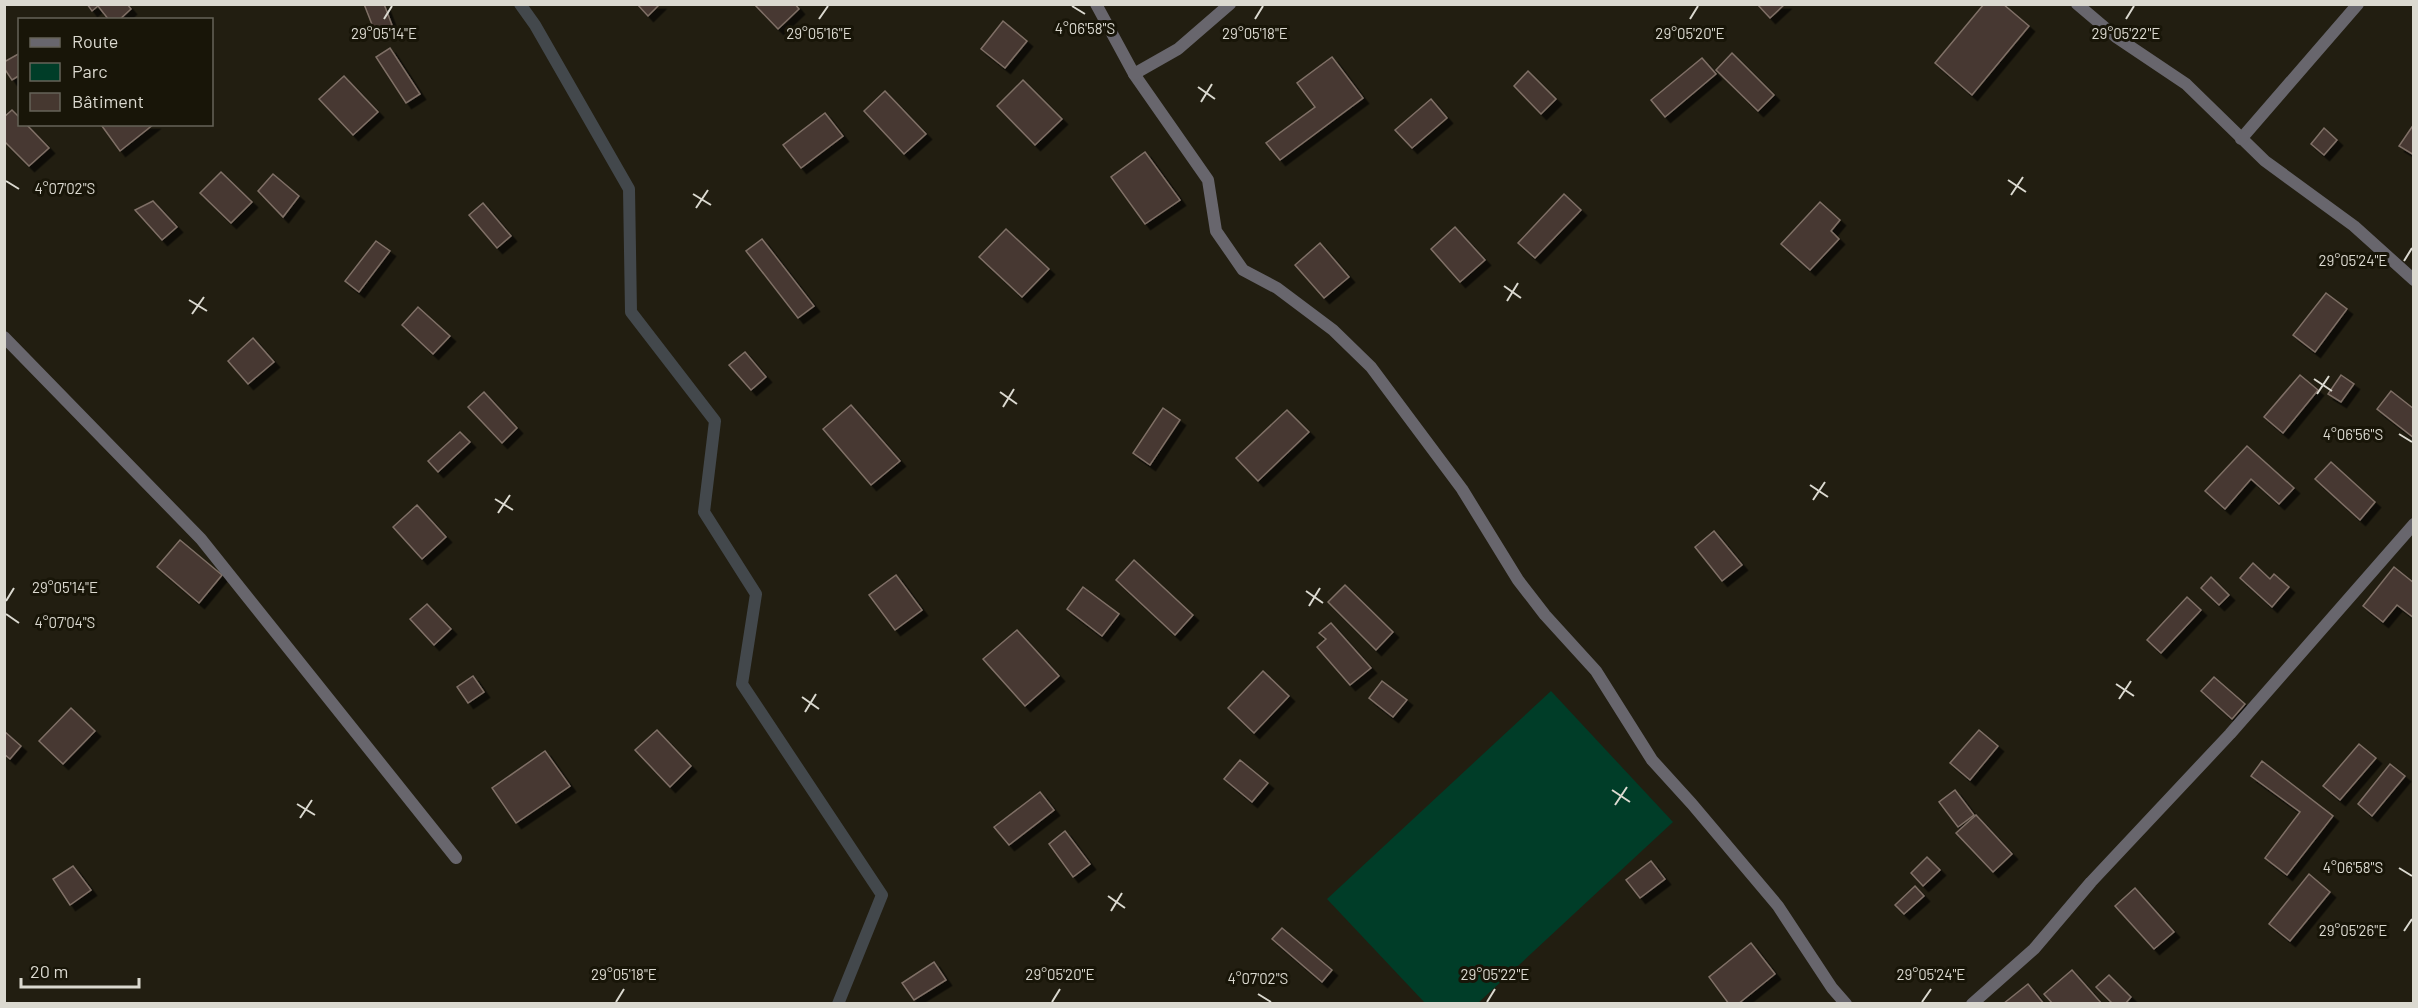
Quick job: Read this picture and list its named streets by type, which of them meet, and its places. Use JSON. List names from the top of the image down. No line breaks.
{"legend":["Route","Parc","Bâtiment"],"scale_bar":"20 m","coordinates":["4°06'58\"S","29°05'14\"E","29°05'16\"E","29°05'18\"E","29°05'20\"E","29°05'22\"E","4°07'02\"S","29°05'24\"E","4°06'56\"S","4°07'04\"S","29°05'26\"E"]}
